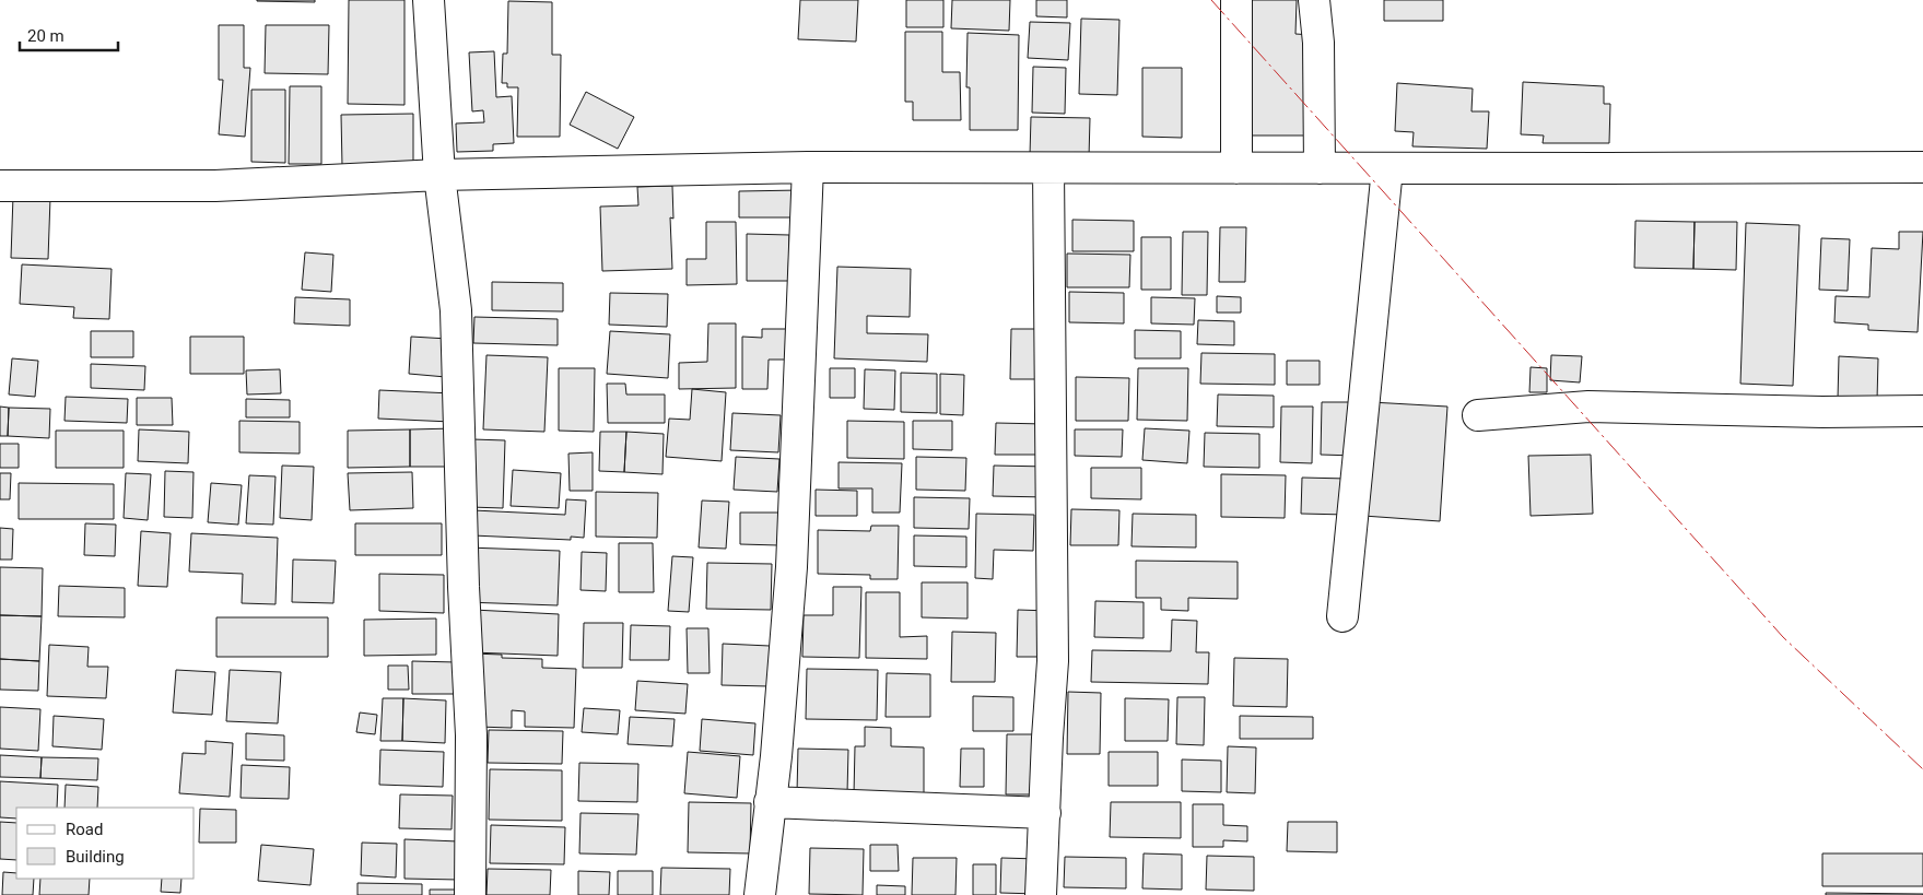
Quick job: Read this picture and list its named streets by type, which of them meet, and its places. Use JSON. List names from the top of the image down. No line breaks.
{"legend":["Road","Building"],"scale_bar":"20 m"}
